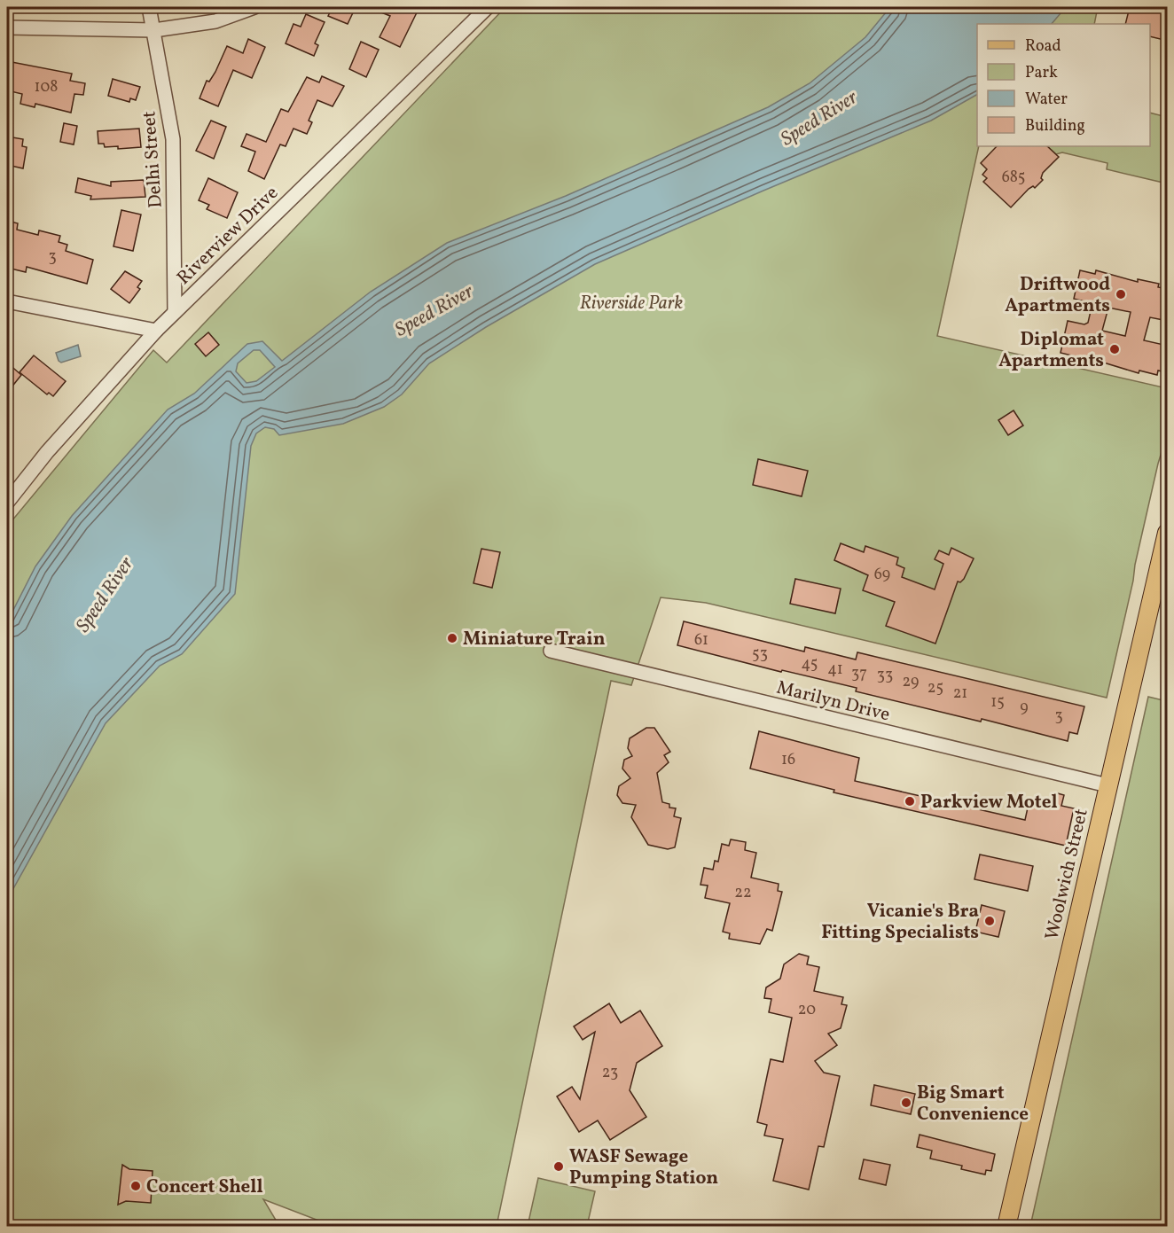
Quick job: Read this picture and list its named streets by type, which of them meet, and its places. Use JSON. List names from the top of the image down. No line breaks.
{"streets":{"main road":["Woolwich Street"],"street":["Delhi Street","Riverview Drive","Marilyn Drive"]},"crossings":[["Delhi Street","Riverview Drive"],["Marilyn Drive","Woolwich Street"]],"water":["Speed River"],"parks":["Riverside Park"],"places":["Driftwood Apartments","Diplomat Apartments","Miniature Train","Parkview Motel","Vicanie's Bra Fitting Specialists","Big Smart Convenience","WASF Sewage Pumping Station","Concert Shell"],"house_numbers":["108","685","3","69","61","53","45","41","37","33","29","25","21","15","9","3","16","22","20","23"],"legend":["Road","Park","Water","Building"]}
